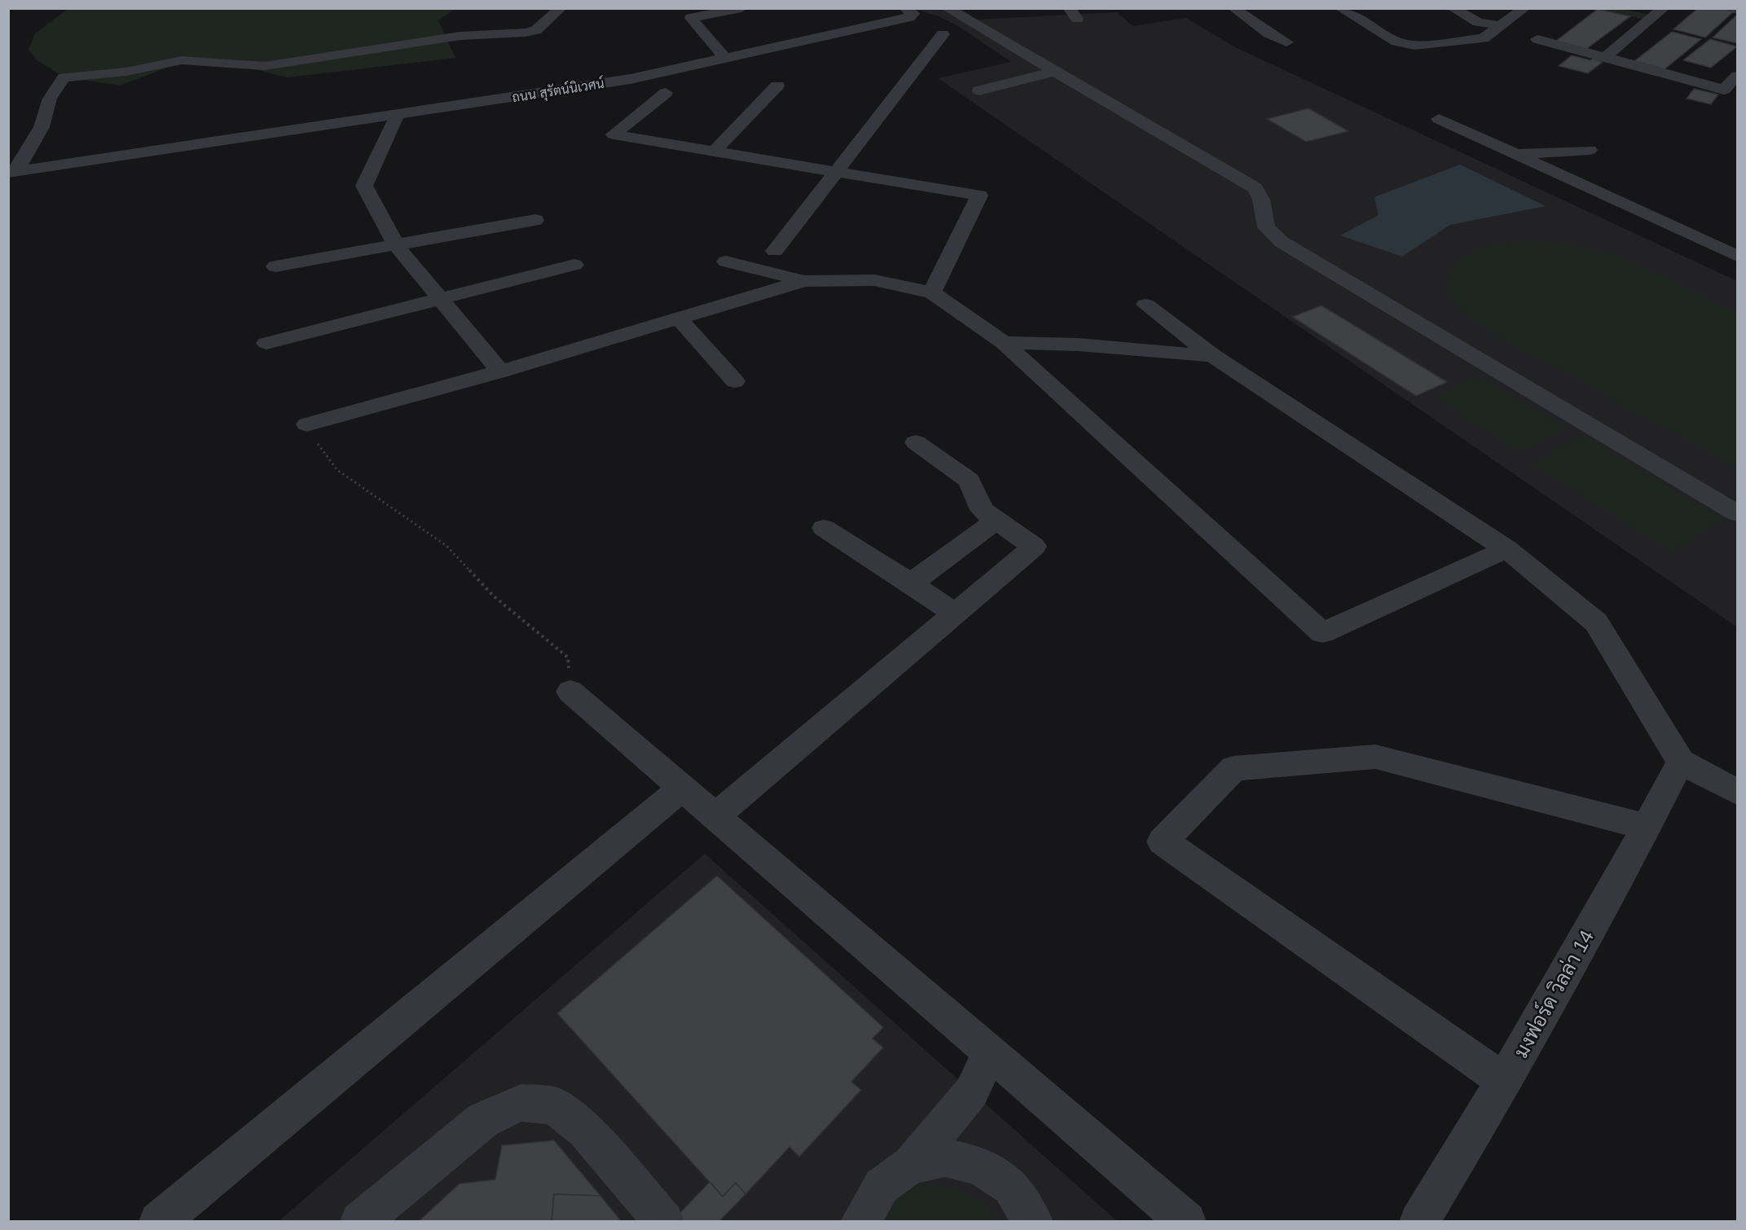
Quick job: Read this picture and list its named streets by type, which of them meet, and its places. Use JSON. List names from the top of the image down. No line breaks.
{"streets":{"street":["ถนน สุรัตน์นิเวศน์","มงฟอร์ด วิลล่า 14"]}}
